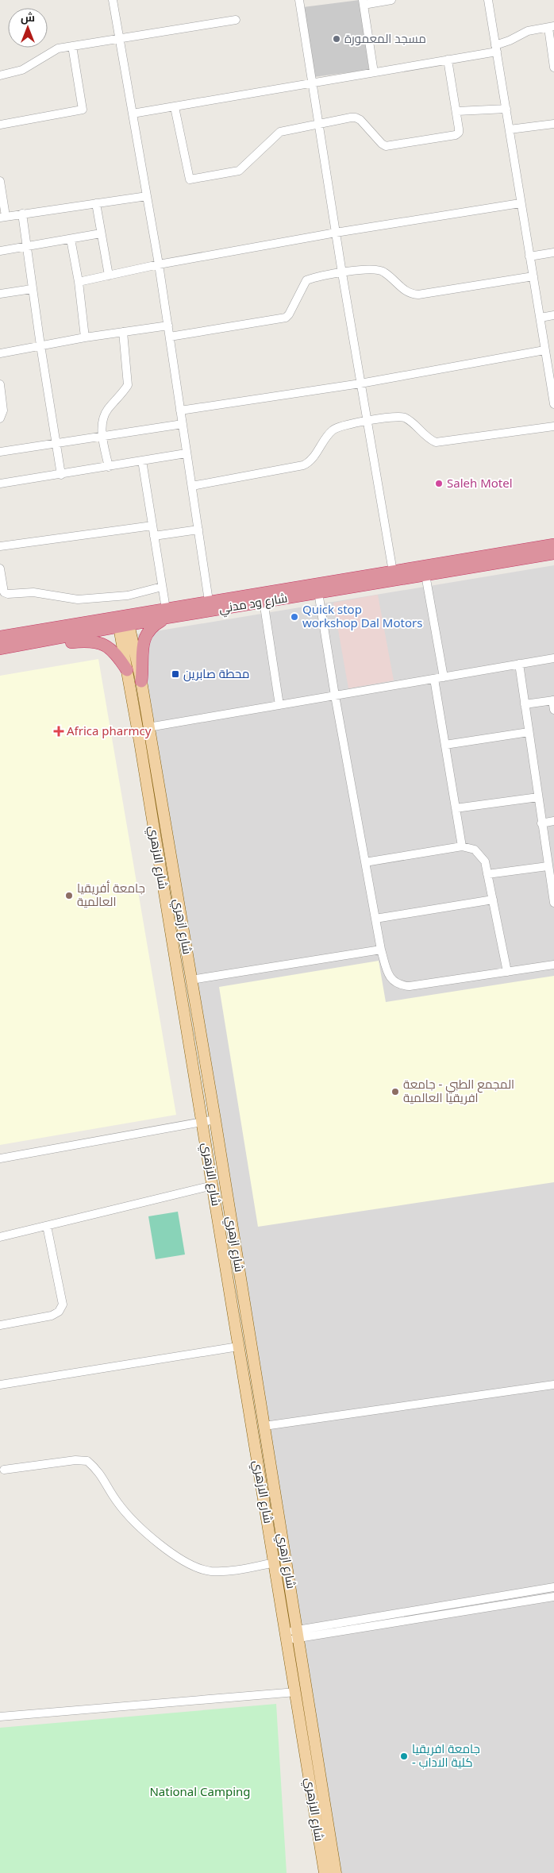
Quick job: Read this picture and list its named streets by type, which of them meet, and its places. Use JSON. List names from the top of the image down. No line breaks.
{"streets":{"highway":["شارع ود مدني"],"main road":["شارع الازهري","شارع ازهري"]},"crossings":[["شارع ود مدني","شارع الازهري"],["شارع ود مدني","شارع ازهري"],["شارع الازهري","شارع ازهري"]],"parks":["National Camping"],"places":{"other":["مسجد المعمورة","Saleh Motel","Quick stop workshop Dal Motors","جامعة أفريقيا العالمية","المجمع الطبي - جامعة افريقيا العالمية","جامعة افريقيا - كلية الاداب"],"transit":["محطة صابرين"],"health":["Africa pharmcy"]},"north":"top"}
